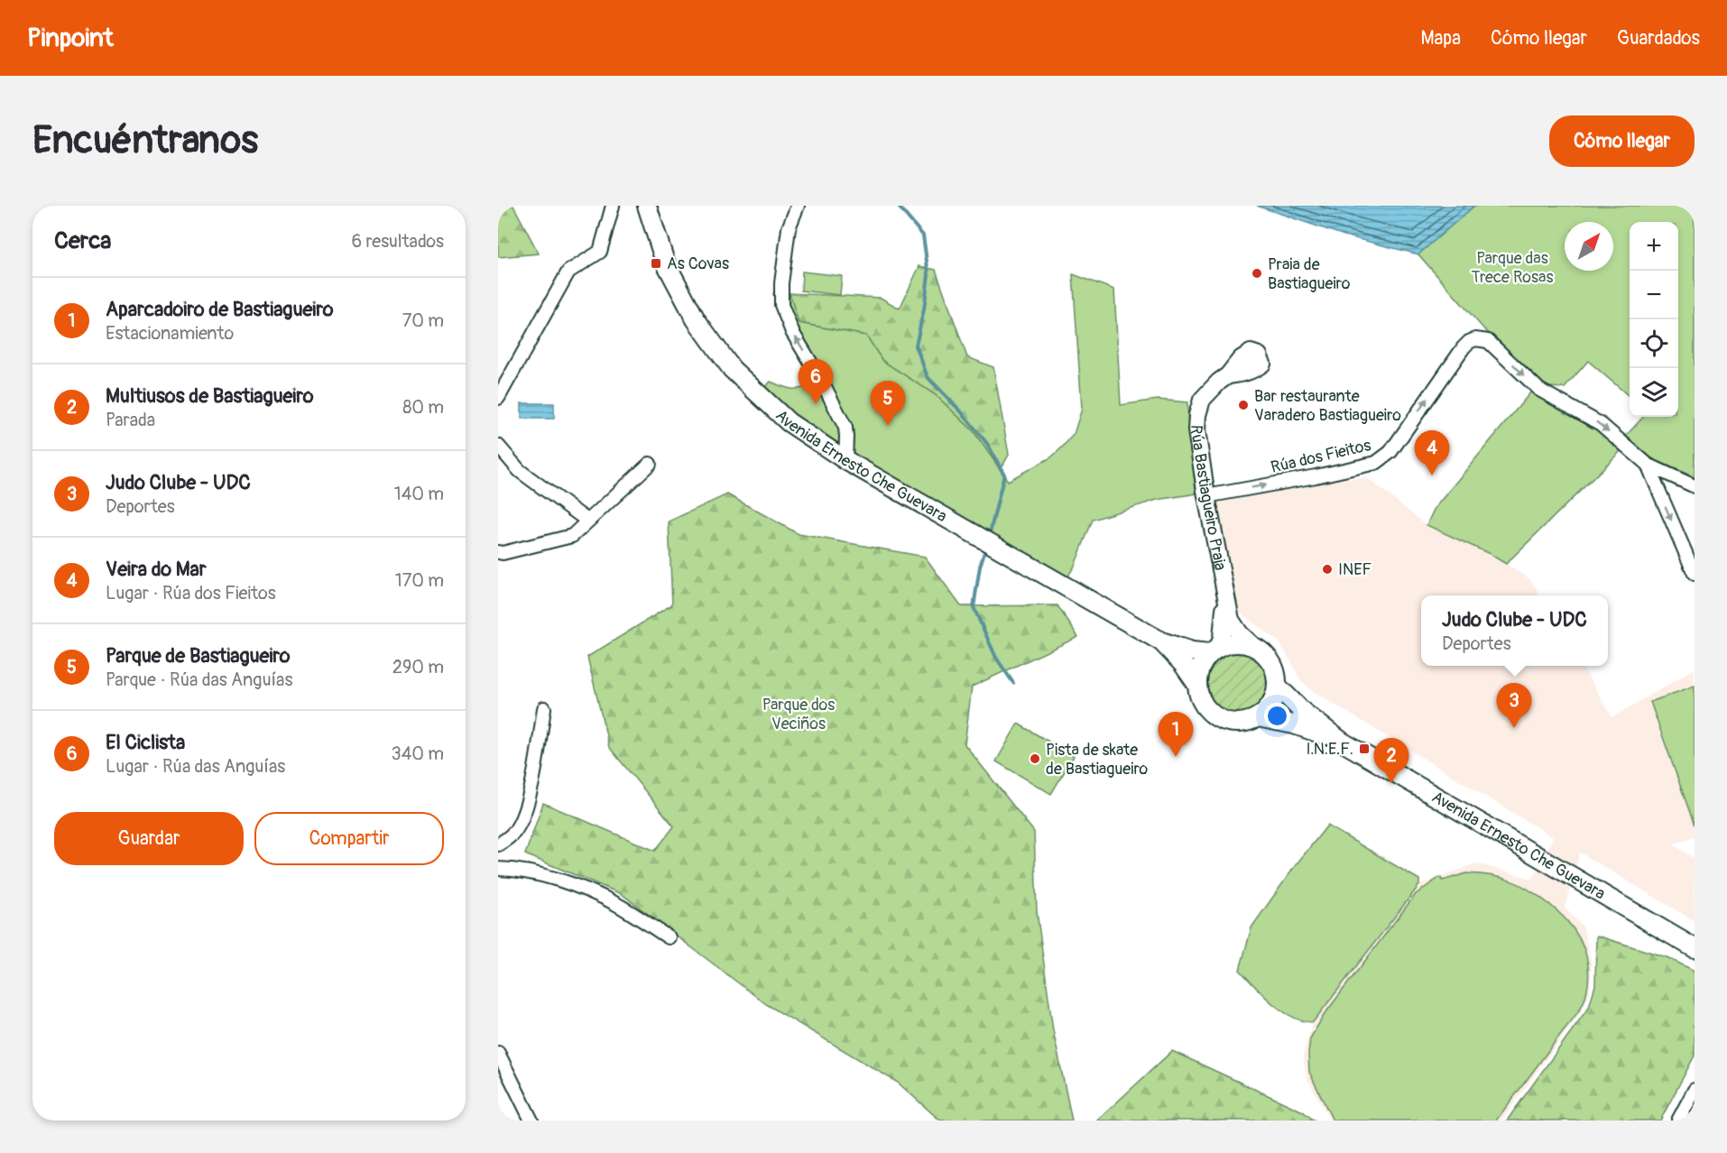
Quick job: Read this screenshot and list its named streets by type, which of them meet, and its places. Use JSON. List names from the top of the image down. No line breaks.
{"streets":{"main road":["Avenida Ernesto Che Guevara"],"street":["Rúa dos Fieitos","Rúa Bastiagueiro Praia"]},"crossings":[["Rúa dos Fieitos","Rúa Bastiagueiro Praia"]],"one_way":["Rúa dos Fieitos"],"parks":["Parque das Trece Rosas","Parque dos Veciños"],"places":{"transit":["As Covas","I.N.E.F."],"other":["Praia de Bastiagueiro","Bar restaurante Varadero Bastiagueiro","INEF","Pista de skate de Bastiagueiro"]},"north":"top right","page":{"header":"Pinpoint","nav":["Mapa","Cómo llegar","Guardados"],"buttons":["Cómo llegar",["Guardar","Compartir"]],"title":"Encuéntranos","heading":["Cerca","6 resultados"],"map_buttons":["+","−"],"list":[{"mark":"1","name":"Aparcadoiro de Bastiagueiro","note":"Estacionamiento","value":"70 m"},{"mark":"2","name":"Multiusos de Bastiagueiro","note":"Parada","value":"80 m"},{"mark":"3","name":"Judo Clube - UDC","note":"Deportes","value":"140 m"},{"mark":"4","name":"Veira do Mar","note":"Lugar · Rúa dos Fieitos","value":"170 m"},{"mark":"5","name":"Parque de Bastiagueiro","note":"Parque · Rúa das Anguías","value":"290 m"},{"mark":"6","name":"El Ciclista","note":"Lugar · Rúa das Anguías","value":"340 m"}],"pins":["6","5","4","3","1","2"],"popup":["Judo Clube - UDC","Deportes"]}}
